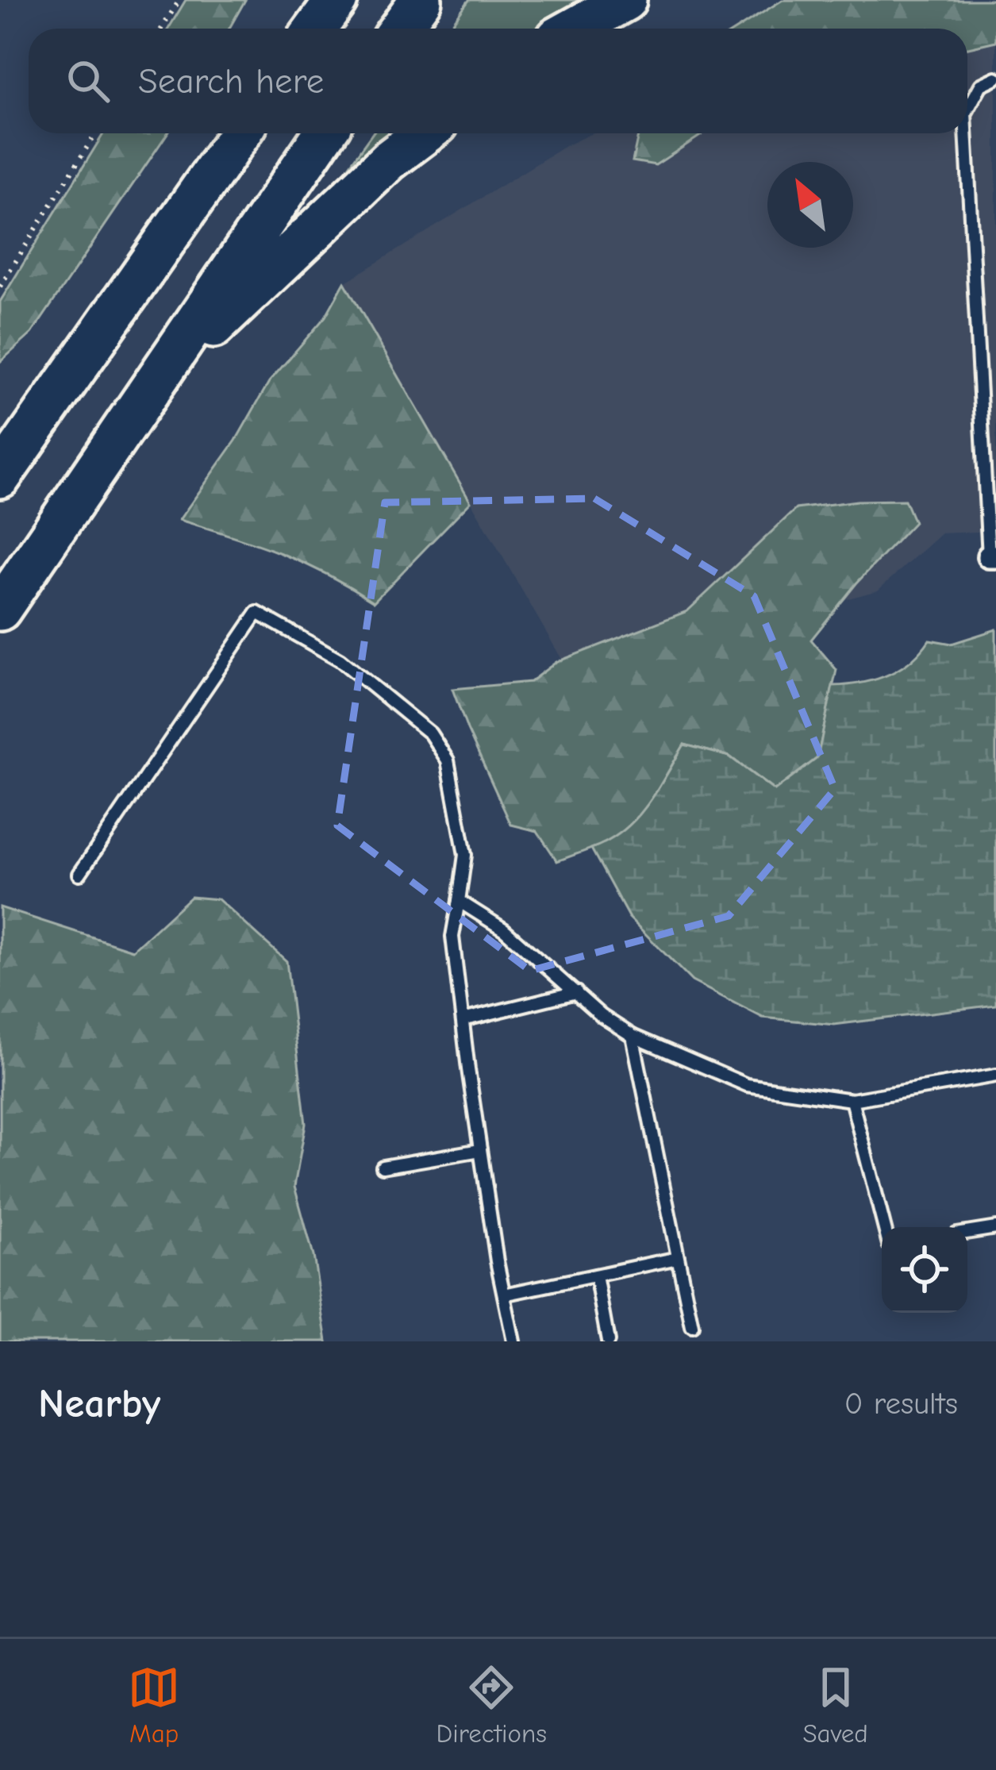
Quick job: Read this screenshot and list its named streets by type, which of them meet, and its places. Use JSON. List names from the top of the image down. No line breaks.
{"north":"top left","page":{"search":"Search here","heading":["Nearby","0 results"],"nav":["Map","Directions","Saved"]}}
